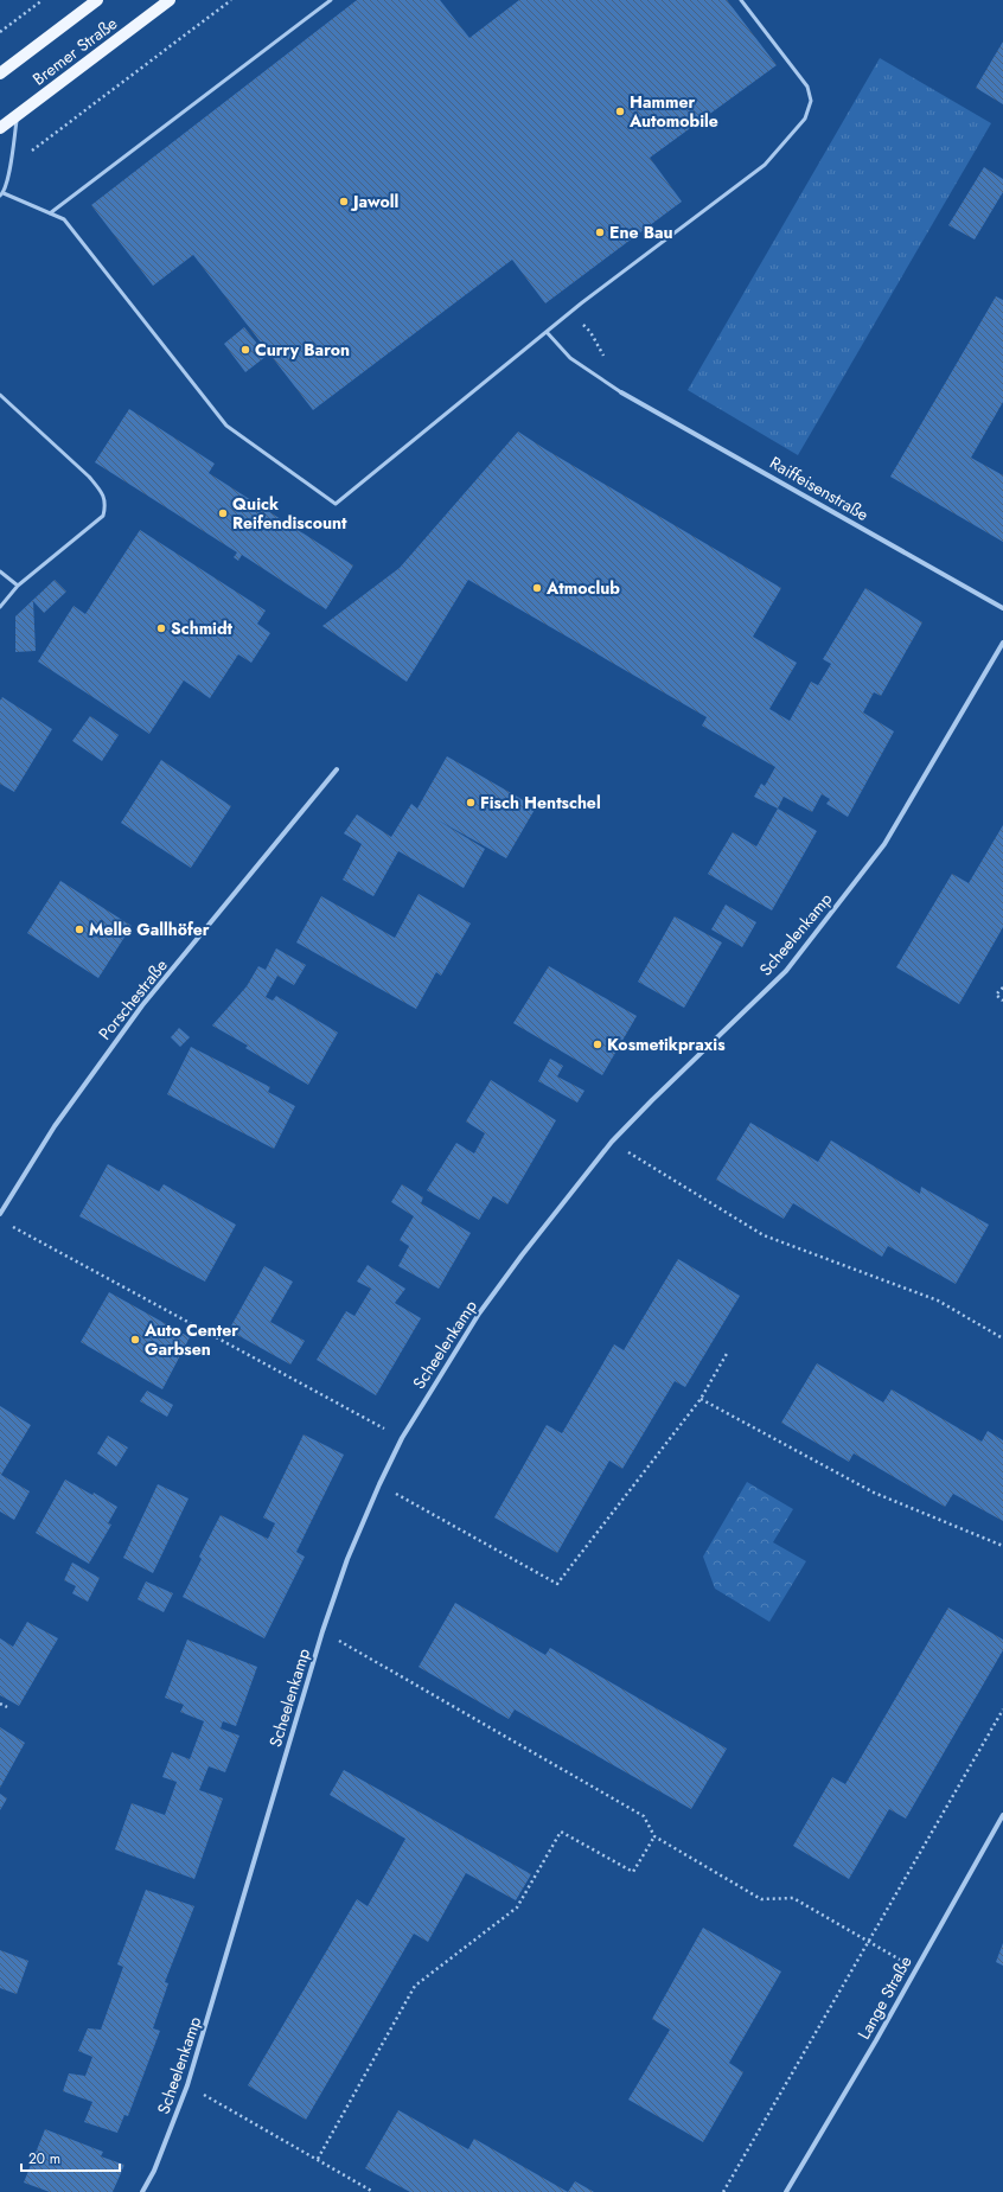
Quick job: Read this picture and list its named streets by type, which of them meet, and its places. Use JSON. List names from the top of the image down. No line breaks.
{"streets":{"main road":["Bremer Straße"],"street":["Raiffeisenstraße","Scheelenkamp","Porschestraße","Lange Straße"]},"places":["Hammer Automobile","Jawoll","Ene Bau","Curry Baron","Quick Reifendiscount","Atmoclub","Schmidt","Fisch Hentschel","Melle Gallhöfer","Kosmetikpraxis","Auto Center Garbsen"],"scale_bar":"20 m"}
